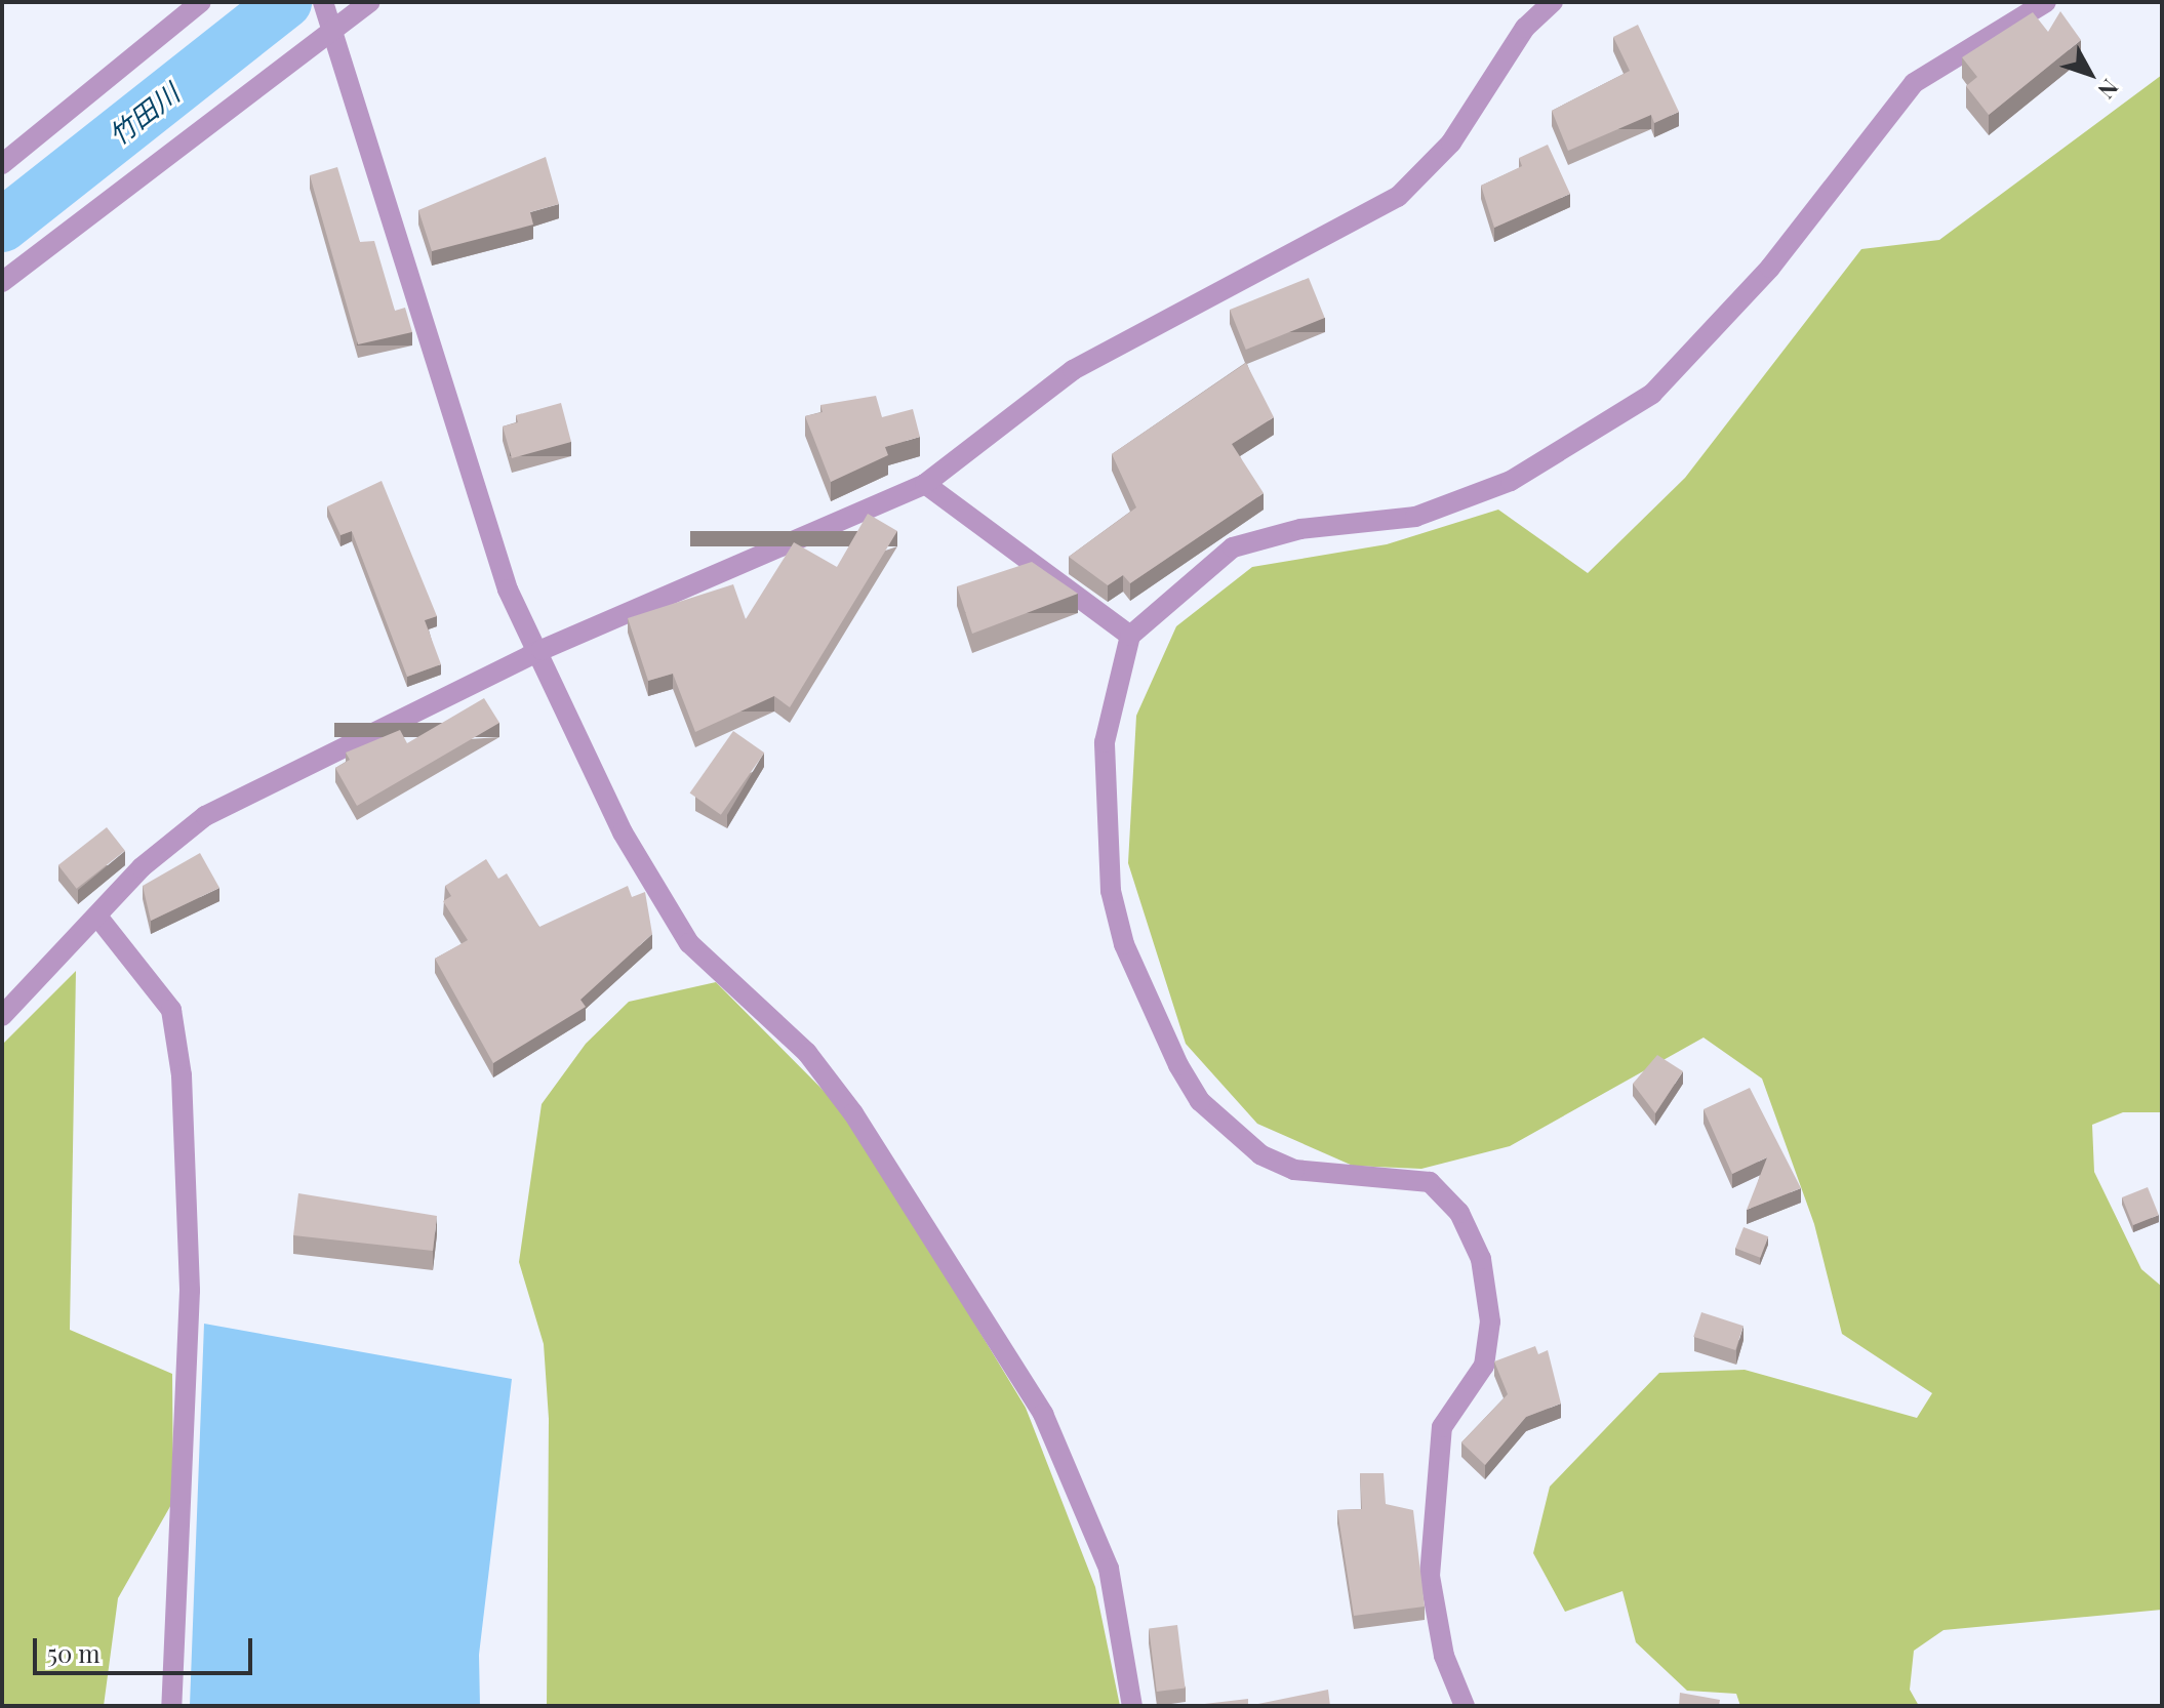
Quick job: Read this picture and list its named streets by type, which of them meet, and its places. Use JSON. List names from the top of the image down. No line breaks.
{"water":["竹田川"],"scale_bar":"50 m","north":"bottom right"}
